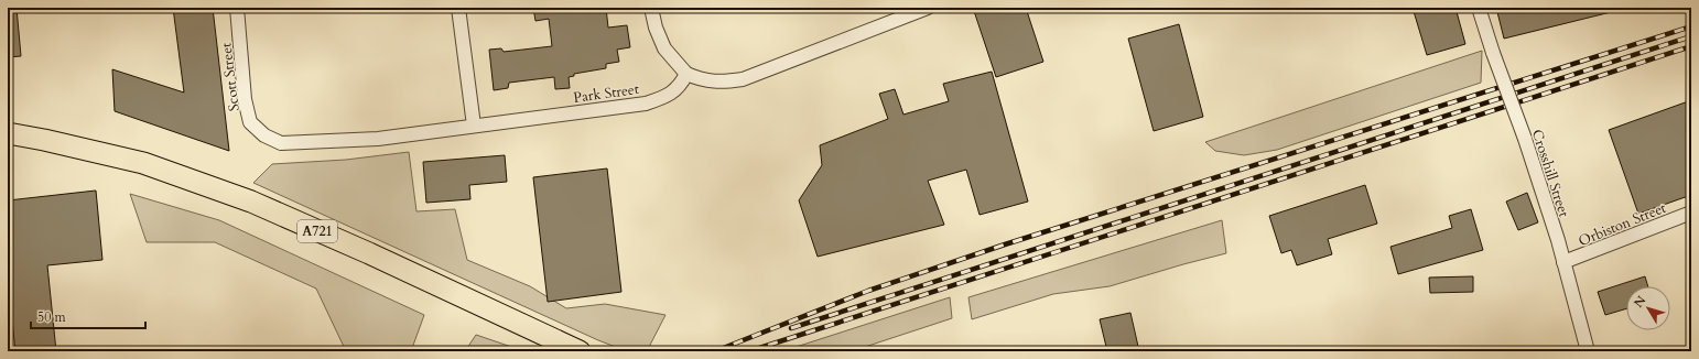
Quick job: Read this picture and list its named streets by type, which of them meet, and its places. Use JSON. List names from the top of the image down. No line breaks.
{"streets":{"main road":["A721"],"street":["Scott Street","Park Street","Crosshill Street","Orbiston Street"]},"crossings":[["Scott Street","Park Street"],["Crosshill Street","Orbiston Street"]],"scale_bar":"50 m","north":"top left"}
